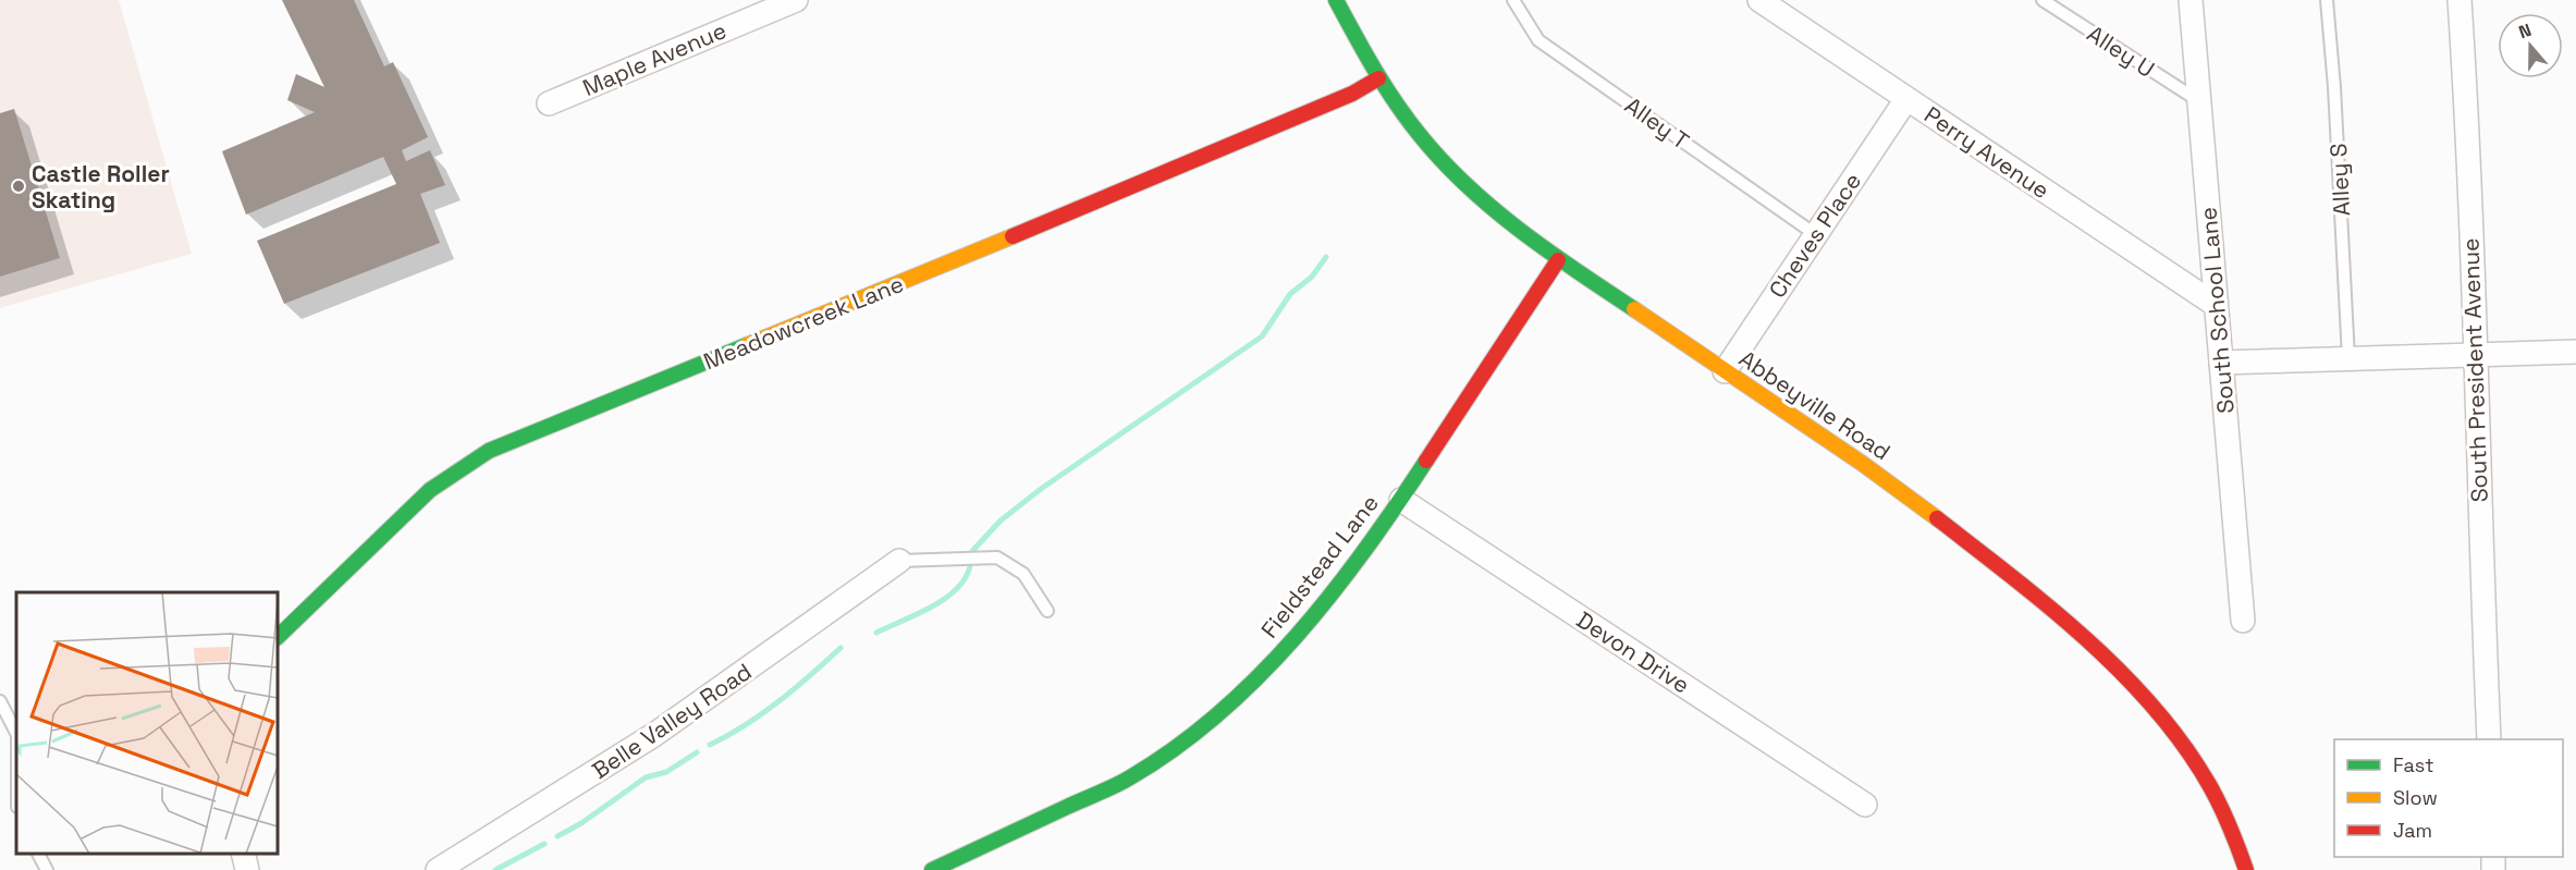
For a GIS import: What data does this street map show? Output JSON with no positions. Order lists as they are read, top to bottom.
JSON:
{
  "streets": {
    "street": [
      "Maple Avenue",
      "Perry Avenue",
      "Cheves Place",
      "South School Lane",
      "Meadowcreek Lane",
      "South President Avenue",
      "Abbeyville Road",
      "Fieldstead Lane",
      "Devon Drive",
      "Belle Valley Road"
    ],
    "lane": ["Alley U", "Alley T", "Alley S"]
  },
  "crossings": [
    ["Alley U", "South School Lane"],
    ["Alley T", "Cheves Place"],
    ["Perry Avenue", "Cheves Place"],
    ["Perry Avenue", "South School Lane"],
    ["Cheves Place", "Abbeyville Road"],
    ["Meadowcreek Lane", "Abbeyville Road"],
    ["Abbeyville Road", "Fieldstead Lane"],
    ["Fieldstead Lane", "Devon Drive"]
  ],
  "places": ["Castle Roller Skating"],
  "legend": ["Fast", "Slow", "Jam"],
  "north": "top"
}
